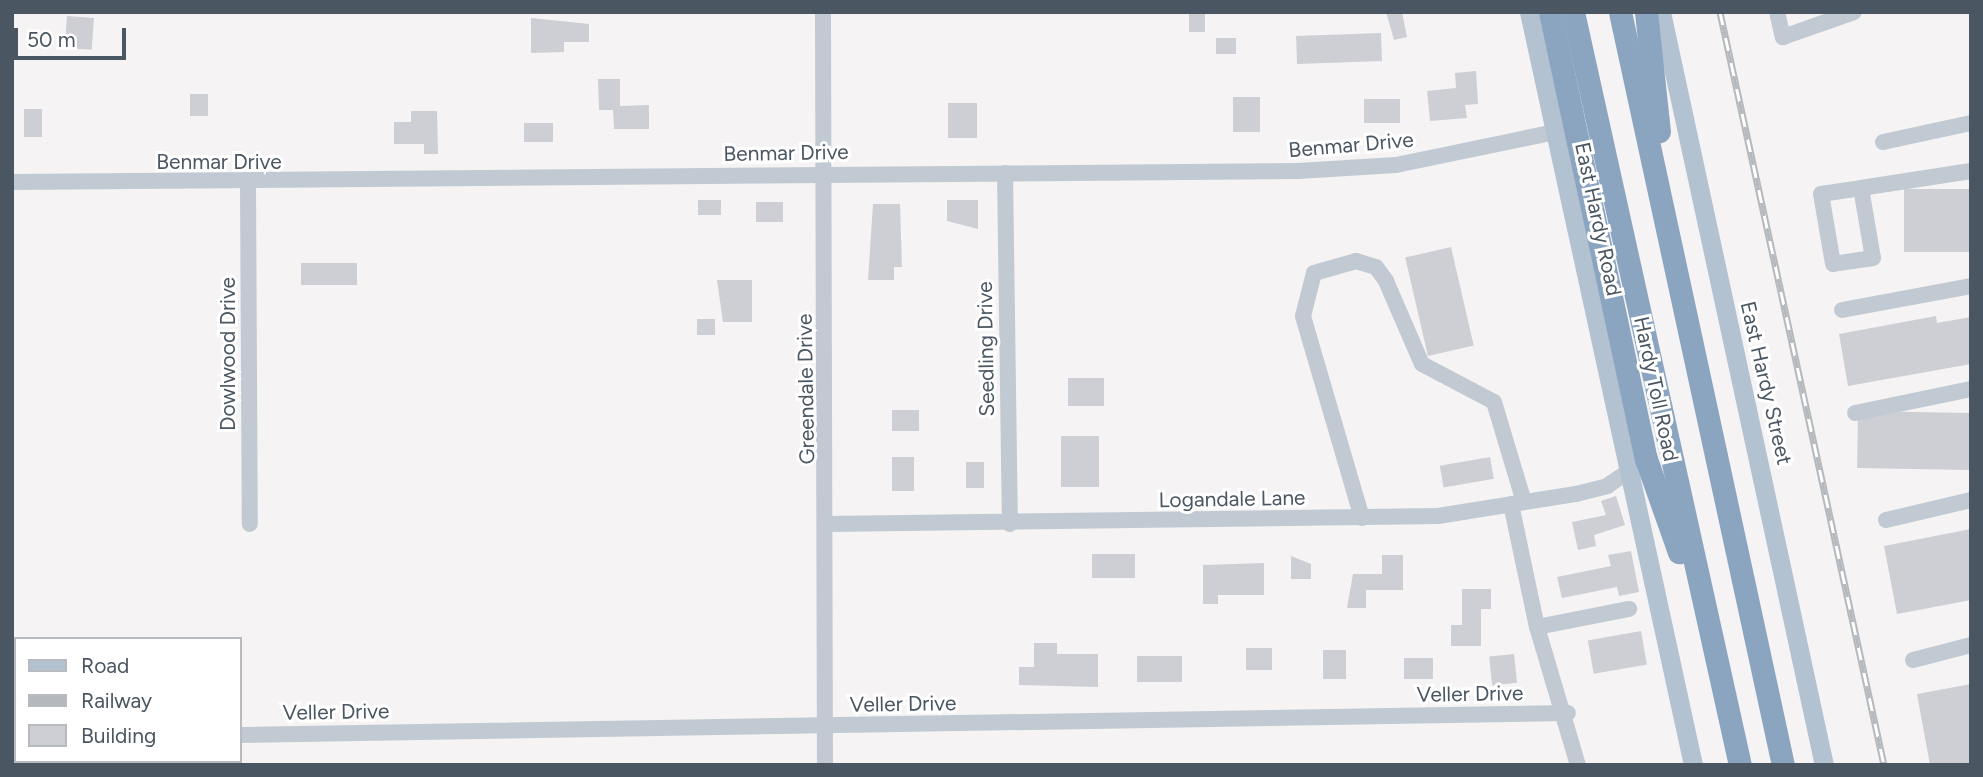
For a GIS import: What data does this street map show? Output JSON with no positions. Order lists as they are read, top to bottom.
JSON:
{
  "streets": {
    "highway": ["Hardy Toll Road"],
    "main road": ["East Hardy Road", "East Hardy Street"],
    "street": [
      "Benmar Drive",
      "Seedling Drive",
      "Dowlwood Drive",
      "Greendale Drive",
      "Logandale Lane",
      "Veller Drive"
    ]
  },
  "crossings": [
    ["Benmar Drive", "East Hardy Road"],
    ["Benmar Drive", "Seedling Drive"],
    ["Benmar Drive", "Dowlwood Drive"],
    ["Benmar Drive", "Greendale Drive"],
    ["East Hardy Road", "Logandale Lane"],
    ["Seedling Drive", "Logandale Lane"],
    ["Greendale Drive", "Logandale Lane"],
    ["Greendale Drive", "Veller Drive"]
  ],
  "legend": ["Road", "Railway", "Building"],
  "scale_bar": "50 m"
}
